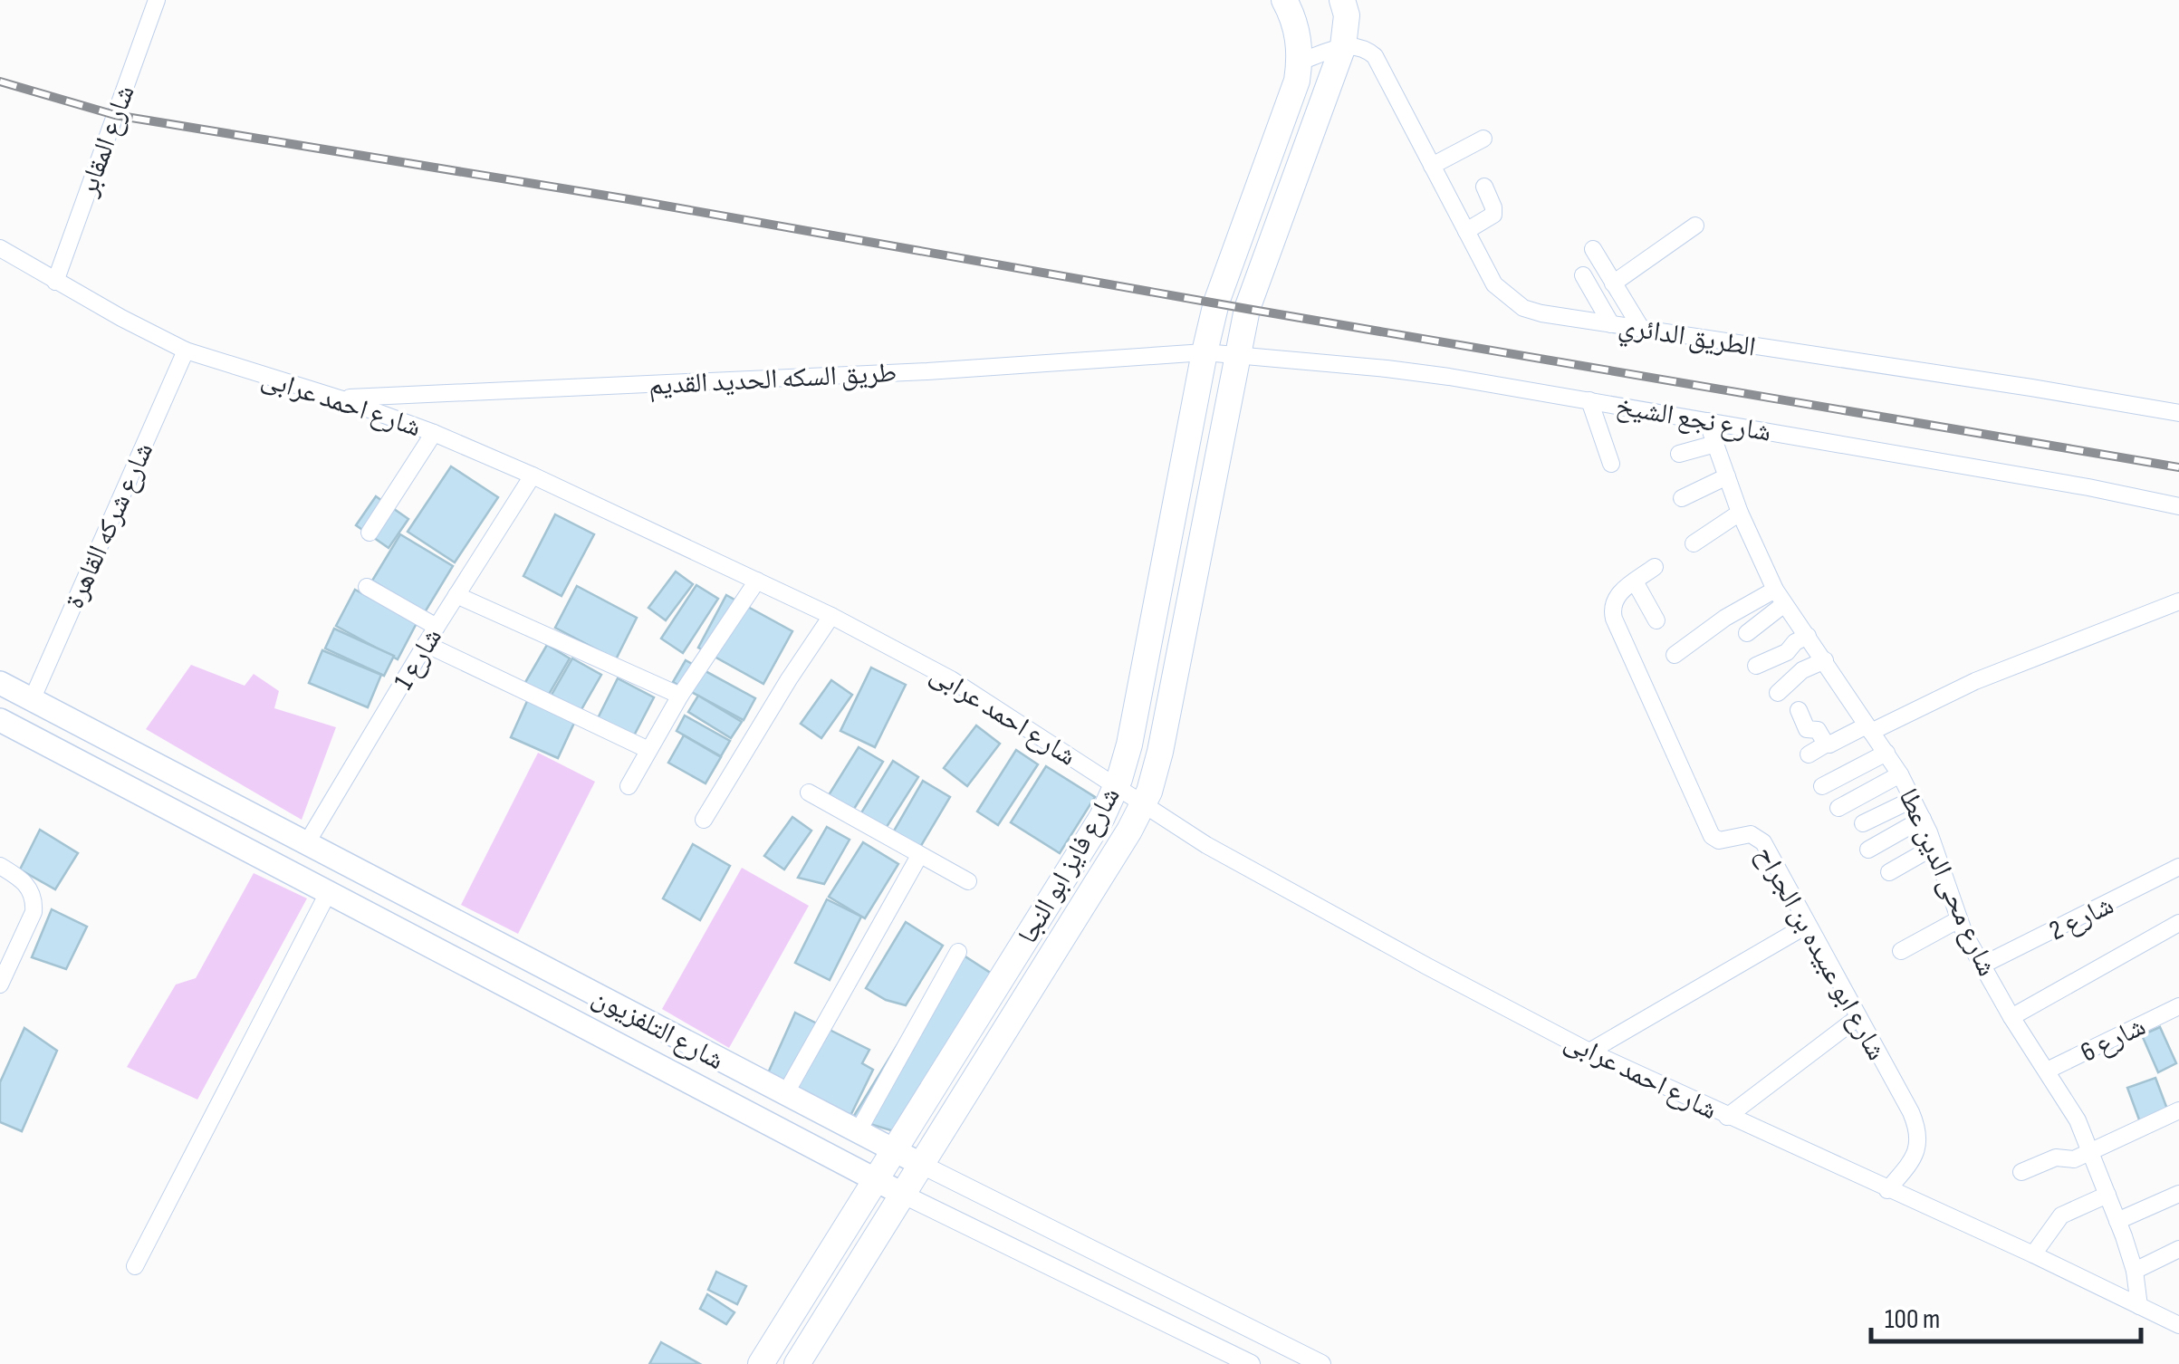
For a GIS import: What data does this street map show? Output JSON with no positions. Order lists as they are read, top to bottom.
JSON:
{
  "streets": {
    "main road": ["شارع فايز ابو النجا", "شارع التلفزيون"],
    "street": [
      "شارع المقابر",
      "الطريق الدائري",
      "طريق السكه الحديد القديم",
      "شارع احمد عرابى",
      "شارع نجع الشيخ",
      "شارع شركه القاهرة",
      "شارع 1",
      "شارع محى الدين عطا",
      "شارع 2",
      "شارع ابو عبيده بن الجراح",
      "شارع 6"
    ]
  },
  "crossings": [
    ["شارع المقابر", "شارع احمد عرابى"],
    ["الطريق الدائري", "شارع فايز ابو النجا"],
    ["طريق السكه الحديد القديم", "شارع احمد عرابى"],
    ["طريق السكه الحديد القديم", "شارع نجع الشيخ"],
    ["طريق السكه الحديد القديم", "شارع فايز ابو النجا"],
    ["شارع احمد عرابى", "شارع شركه القاهرة"],
    ["شارع احمد عرابى", "شارع 1"],
    ["شارع احمد عرابى", "شارع فايز ابو النجا"],
    ["شارع احمد عرابى", "شارع محى الدين عطا"],
    ["شارع احمد عرابى", "شارع ابو عبيده بن الجراح"],
    ["شارع نجع الشيخ", "شارع فايز ابو النجا"],
    ["شارع نجع الشيخ", "شارع محى الدين عطا"],
    ["شارع شركه القاهرة", "شارع التلفزيون"],
    ["شارع 1", "شارع التلفزيون"],
    ["شارع فايز ابو النجا", "شارع التلفزيون"],
    ["شارع محى الدين عطا", "شارع 2"],
    ["شارع محى الدين عطا", "شارع 6"]
  ],
  "scale_bar": "100 m"
}
